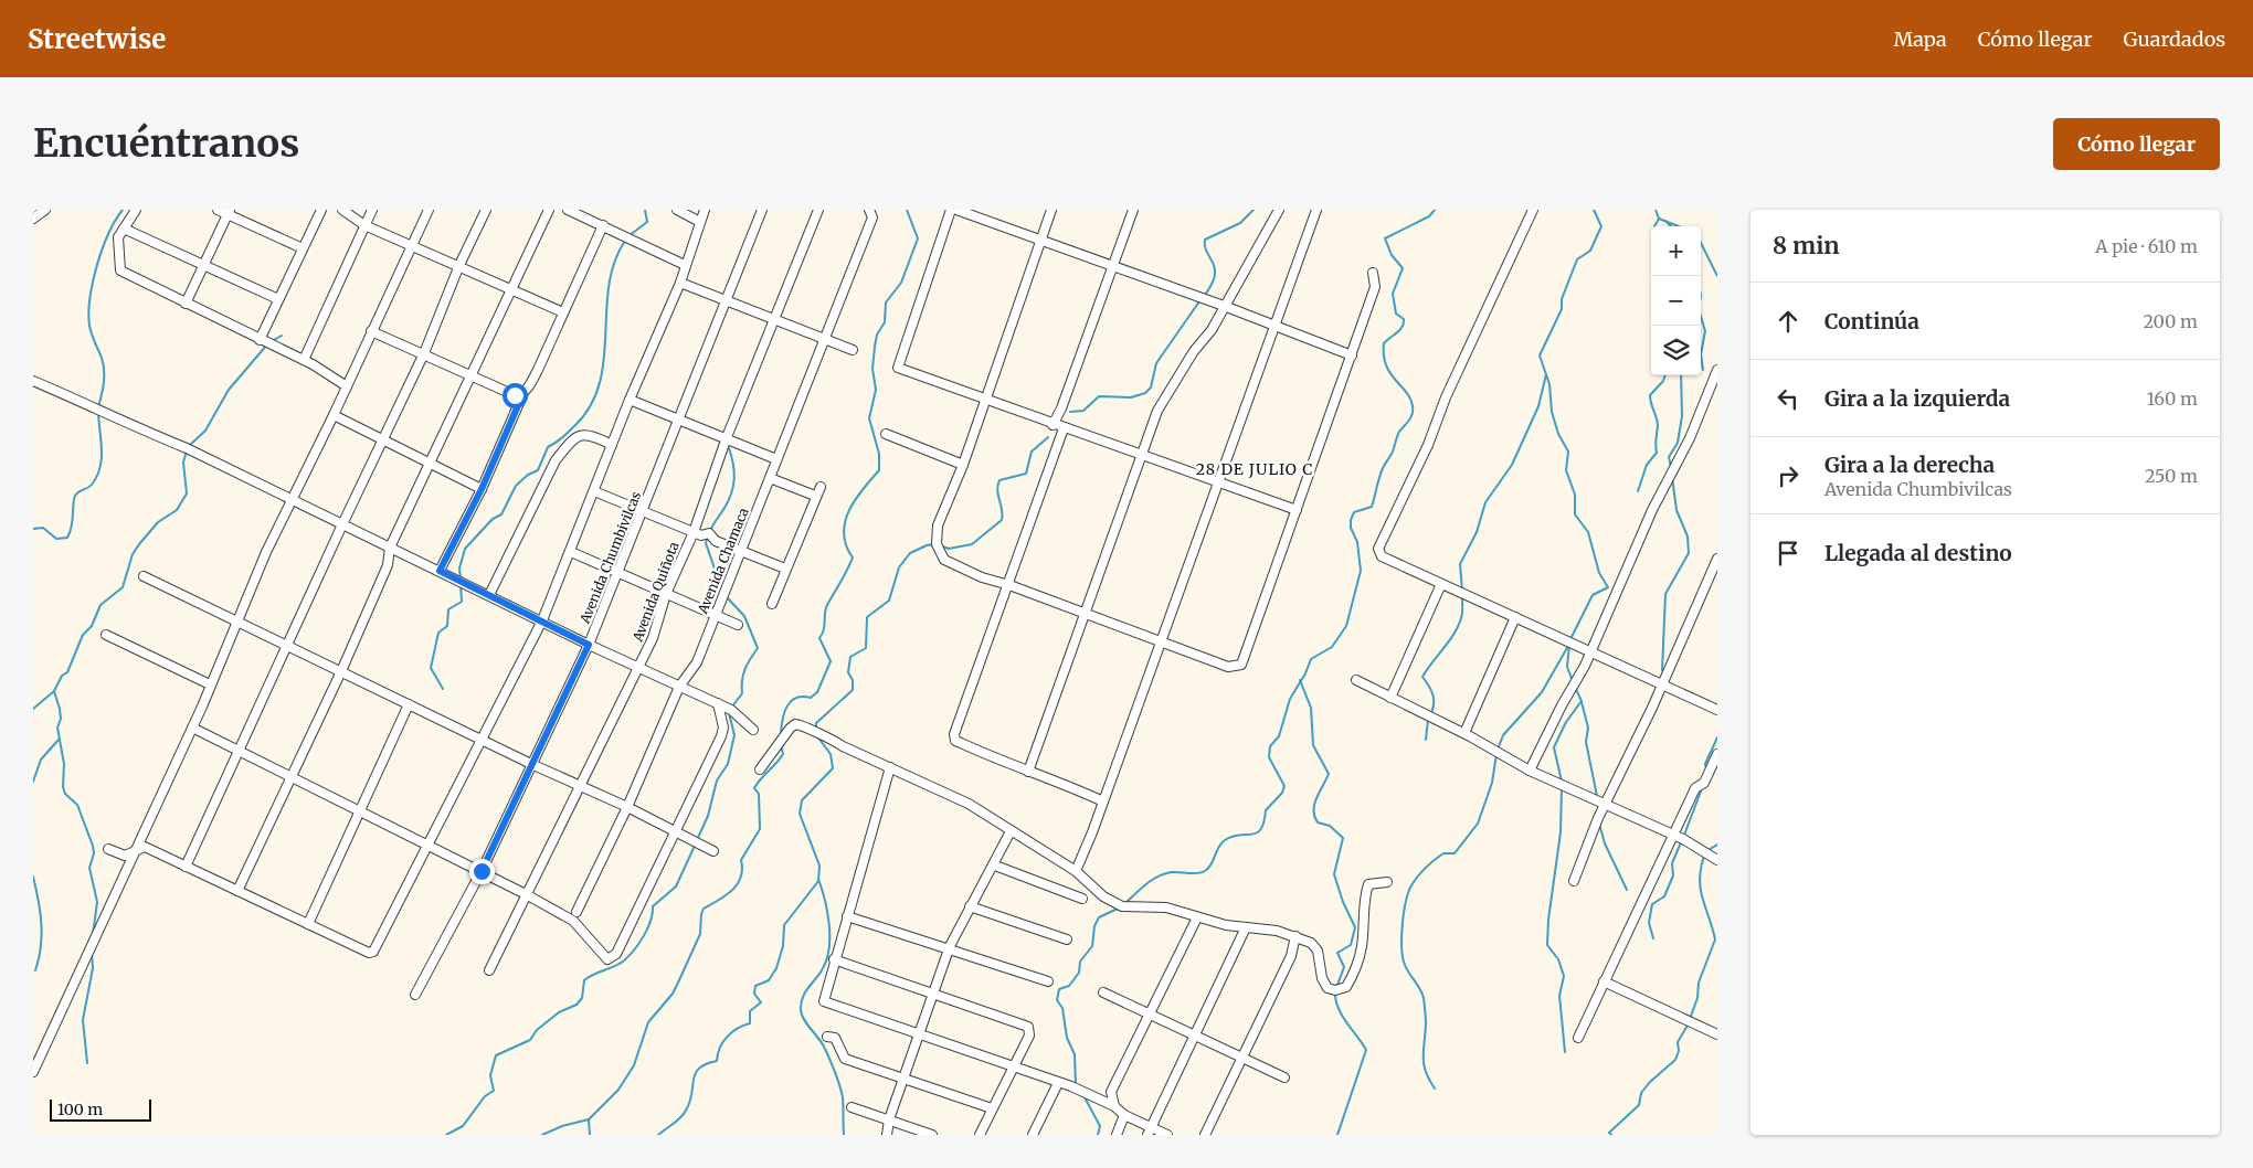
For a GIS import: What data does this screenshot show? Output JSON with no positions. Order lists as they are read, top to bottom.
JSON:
{
  "streets": {
    "street": ["Avenida Chumbivilcas", "Avenida Chamaca", "Avenida Quiñota"]
  },
  "districts": ["28 DE JULIO C"],
  "scale_bar": "100 m",
  "page": {
    "header": "Streetwise",
    "nav": ["Mapa", "Cómo llegar", "Guardados"],
    "buttons": "Cómo llegar",
    "title": "Encuéntranos",
    "heading": ["8 min", "A pie · 610 m"],
    "map_buttons": ["+", "−"],
    "list": [
      ["Continúa", "200 m"],
      ["Gira a la izquierda", "160 m"],
      ["Gira a la derecha", "Avenida Chumbivilcas", "250 m"],
      "Llegada al destino"
    ],
    "scale": "100 m"
  }
}
